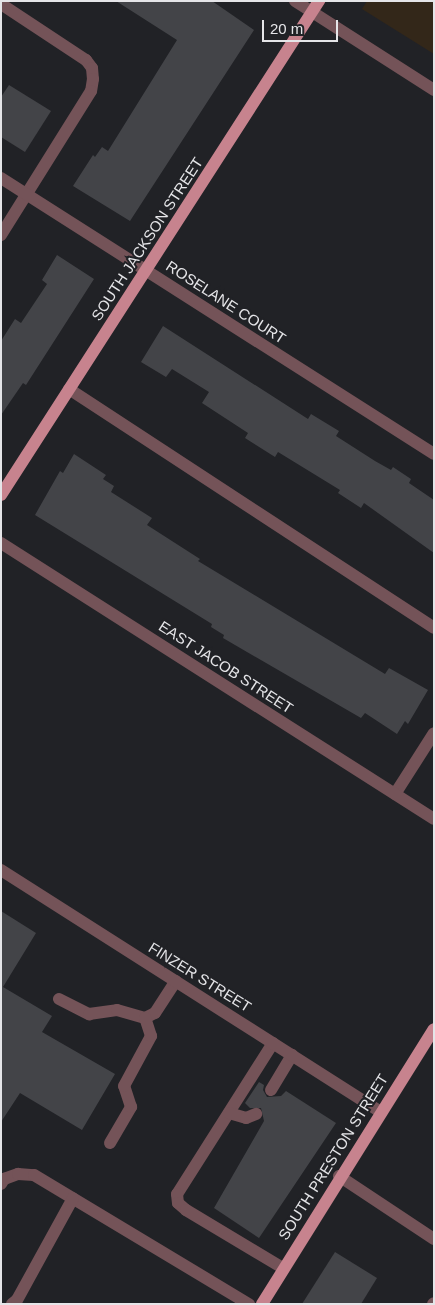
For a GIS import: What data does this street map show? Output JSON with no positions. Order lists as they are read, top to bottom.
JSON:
{
  "streets": {
    "main road": ["SOUTH JACKSON STREET", "SOUTH PRESTON STREET"],
    "street": ["ROSELANE COURT", "EAST JACOB STREET", "FINZER STREET"]
  },
  "crossings": [
    ["SOUTH JACKSON STREET", "ROSELANE COURT"],
    ["FINZER STREET", "SOUTH PRESTON STREET"]
  ],
  "scale_bar": "20 m"
}
